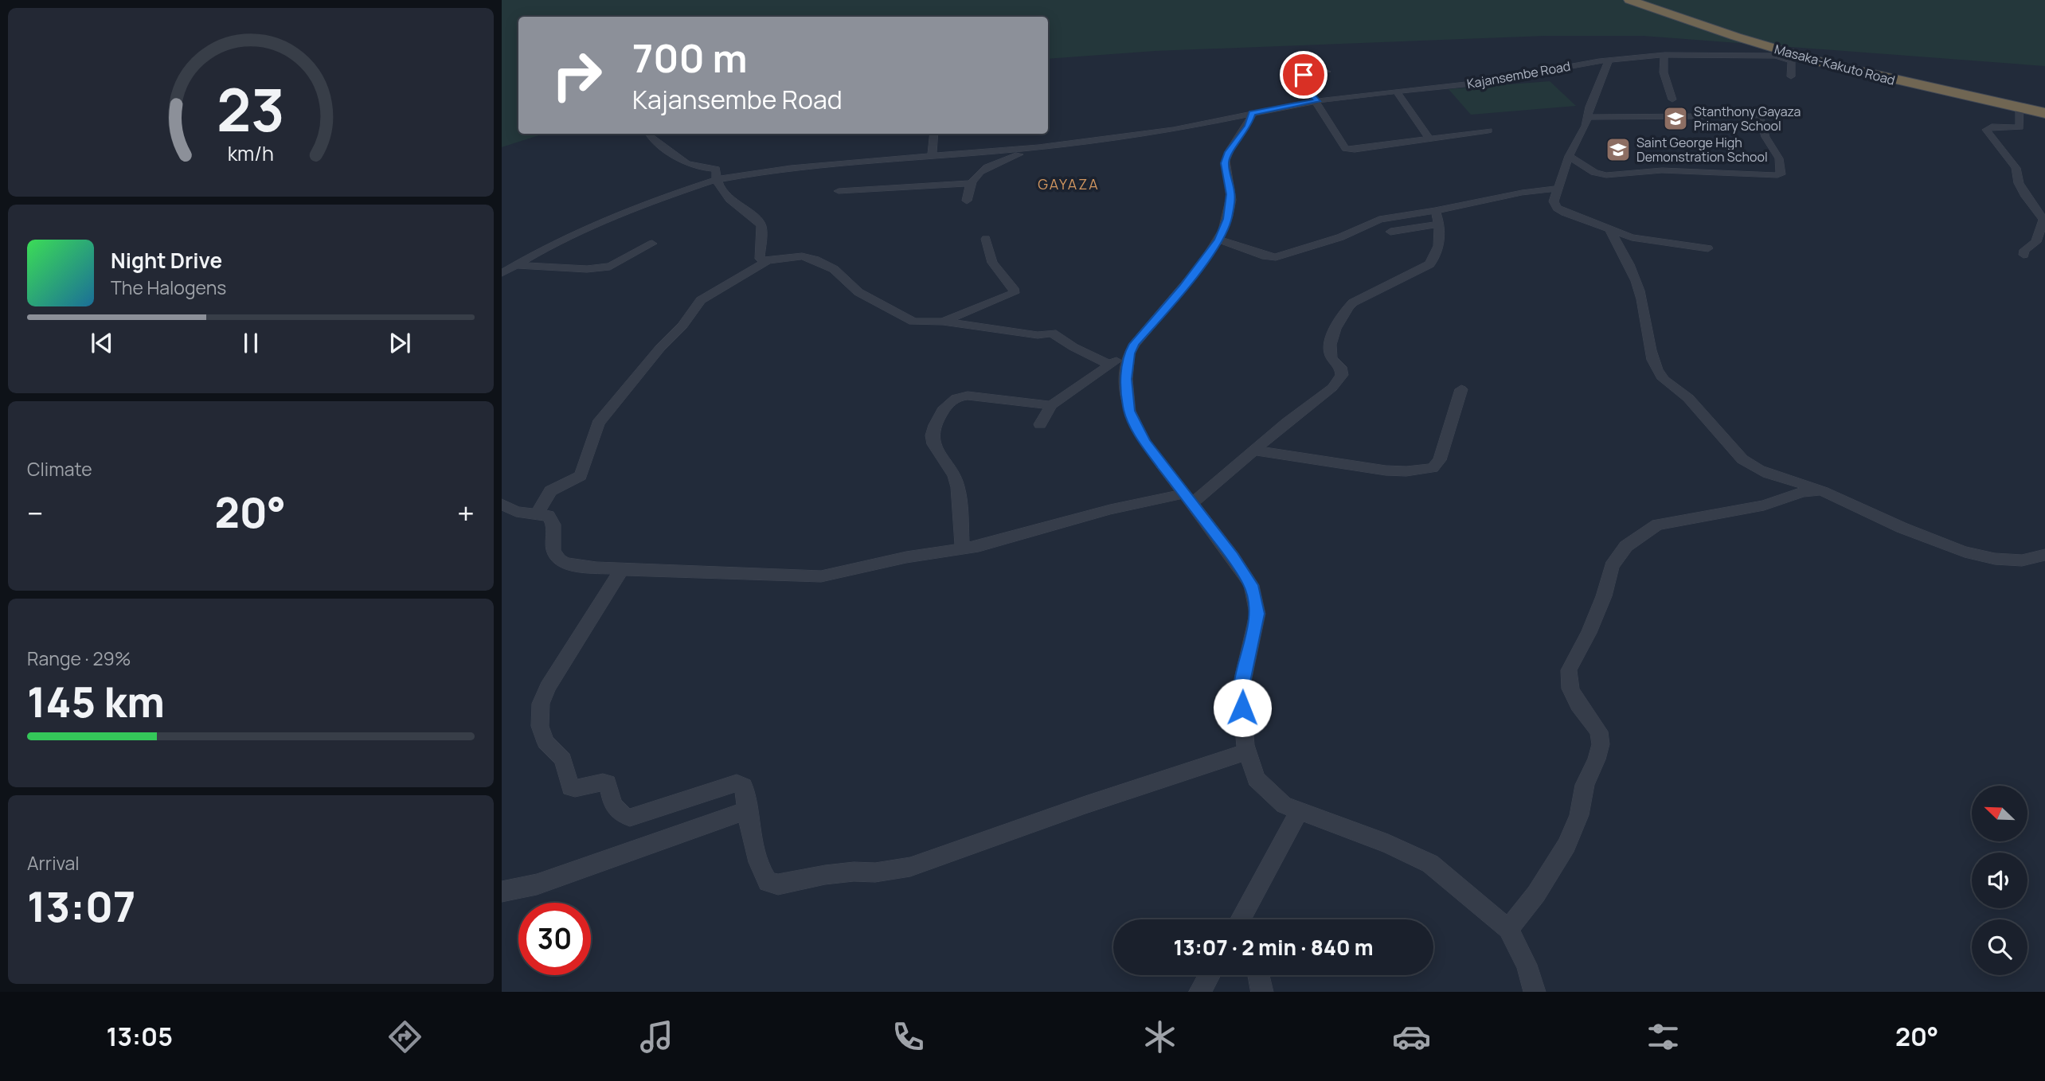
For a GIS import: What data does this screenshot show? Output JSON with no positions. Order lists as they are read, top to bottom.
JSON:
{
  "streets": {
    "highway": ["Masaka-Kakuto Road"],
    "street": ["Kajansembe Road"]
  },
  "crossings": [
    ["Masaka-Kakuto Road", "Kajansembe Road"]
  ],
  "districts": ["GAYAZA"],
  "places": {
    "school or university": ["Stanthony Gayaza Primary School", "Saint George High Demonstration School"]
  },
  "north": "top left",
  "page": {
    "turn": ["700 m", "Kajansembe Road"],
    "song": ["Night Drive", "The Halogens"],
    "tile": [
      "Climate",
      ["Range · 29%", "145 km"],
      ["Arrival", "13:07"]
    ],
    "heat": ["−", "20°", "+"],
    "limit": "30",
    "trip": "13:07 · 2 min · 840 m",
    "tabs": ["13:05", "20°"],
    "gauge": ["23", "km/h"]
  }
}
